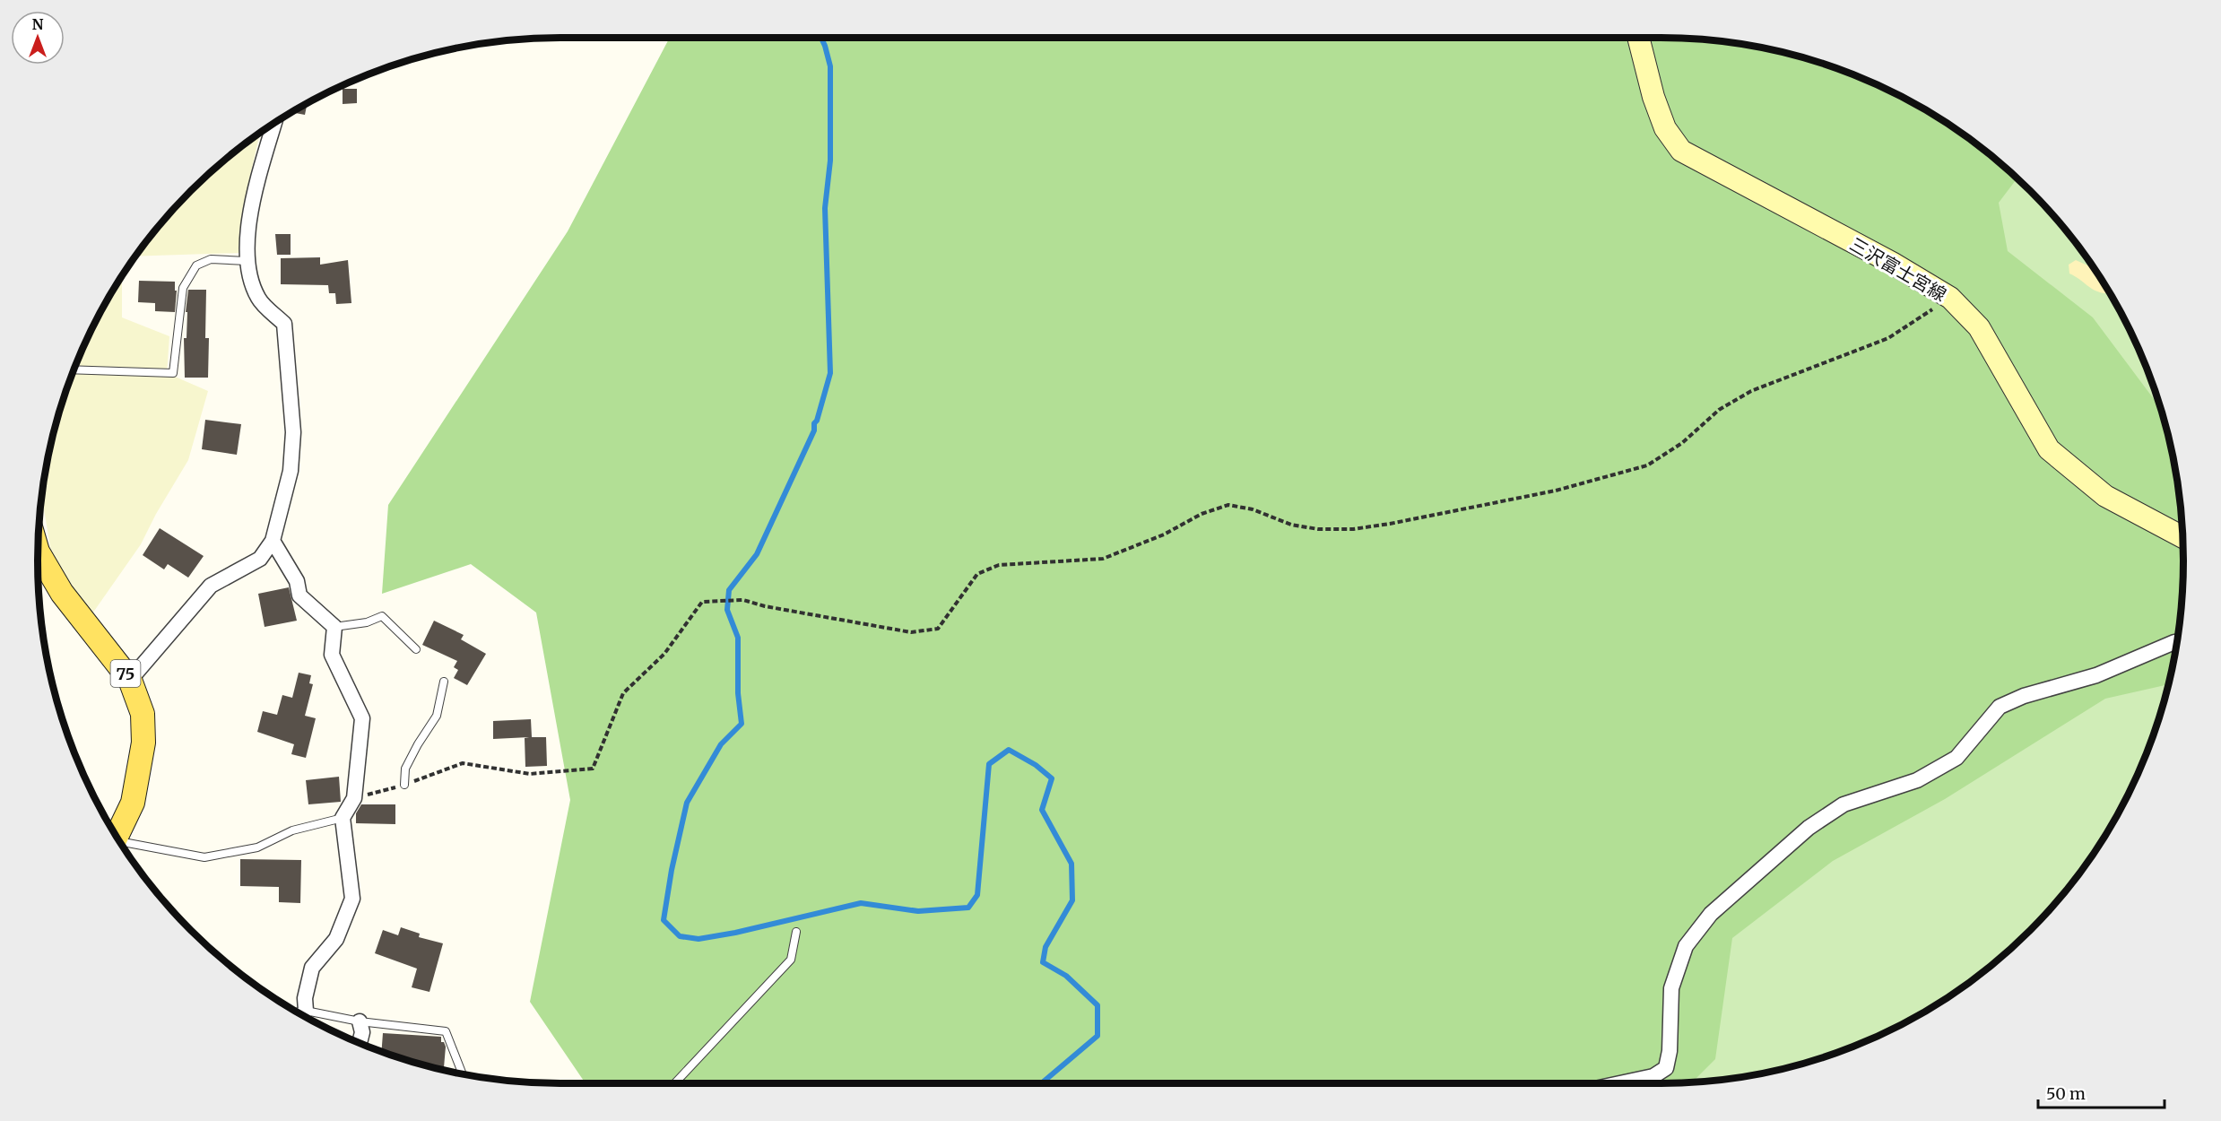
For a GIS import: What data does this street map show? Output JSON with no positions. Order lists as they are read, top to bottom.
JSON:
{
  "streets": {
    "main road": ["三沢富士宮線", "75"]
  },
  "scale_bar": "50 m",
  "north": "top"
}
